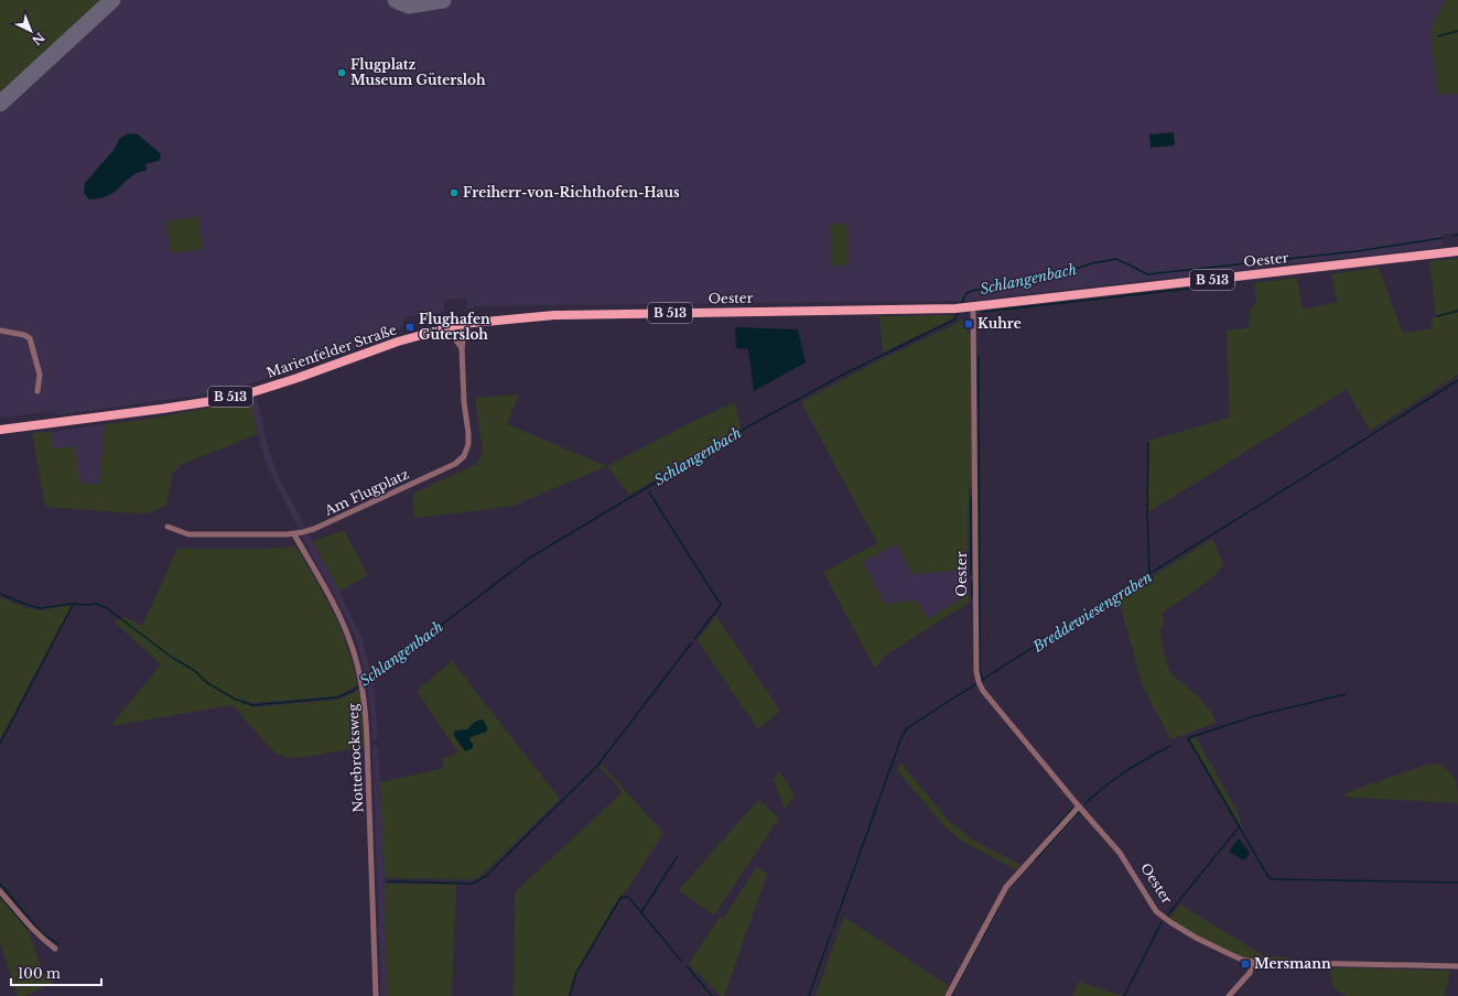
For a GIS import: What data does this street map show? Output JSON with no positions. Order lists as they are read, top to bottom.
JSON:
{
  "streets": {
    "main road": ["Oester", "B 513", "Marienfelder Straße"],
    "street": ["Am Flugplatz", "Nottebrocksweg"]
  },
  "crossings": [
    ["Oester", "Marienfelder Straße"],
    ["Oester", "Am Flugplatz"],
    ["Marienfelder Straße", "Am Flugplatz"],
    ["Am Flugplatz", "Nottebrocksweg"]
  ],
  "water": ["Schlangenbach", "Breddewiesengraben"],
  "places": {
    "other": ["Flugplatz Museum Gütersloh", "Freiherr-von-Richthofen-Haus"],
    "transit": ["Kuhre", "Flughafen Gütersloh", "Mersmann"]
  },
  "scale_bar": "100 m",
  "north": "bottom right"
}
